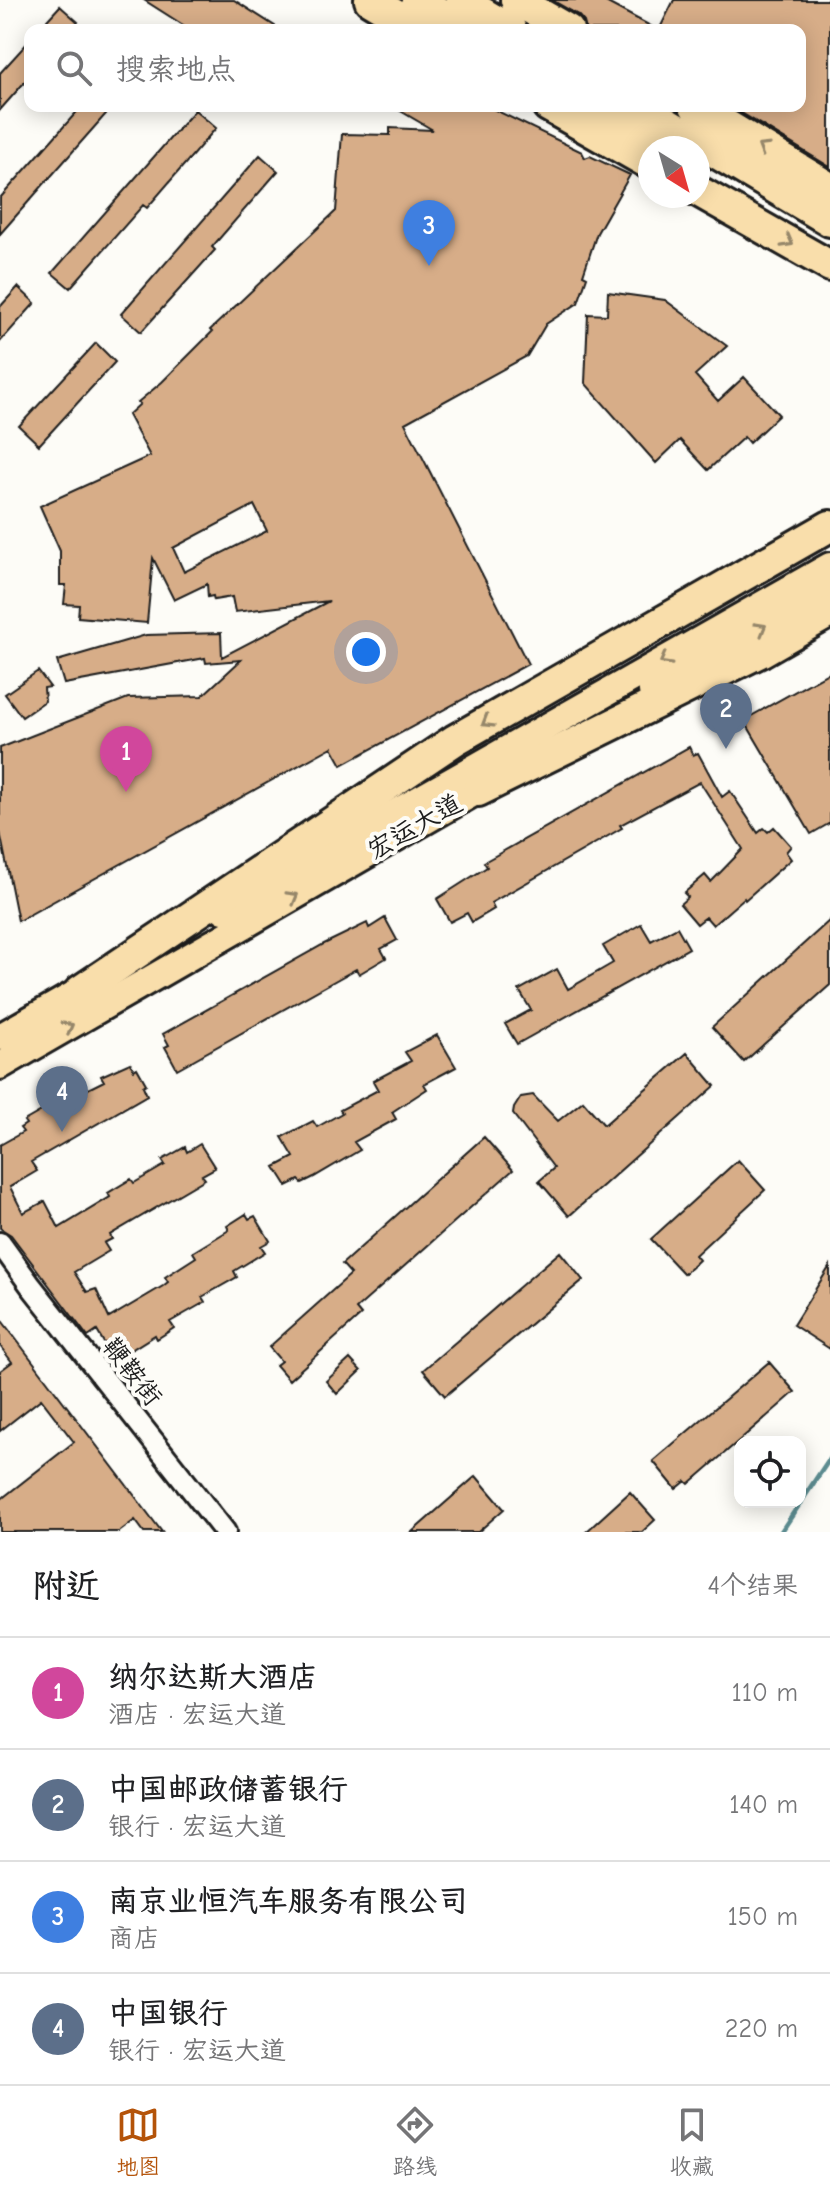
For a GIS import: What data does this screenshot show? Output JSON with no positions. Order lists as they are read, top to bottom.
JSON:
{
  "streets": {
    "main road": ["宏运大道"],
    "street": ["鞭鞍街"]
  },
  "north": "bottom right",
  "page": {
    "search": "搜索地点",
    "pins": [
      "3",
      "2",
      "1",
      "4"
    ],
    "heading": ["附近", "4个结果"],
    "list": [
      {
        "mark": "1",
        "name": "纳尔达斯大酒店",
        "note": "酒店 · 宏运大道",
        "value": "110 m"
      },
      {
        "mark": "2",
        "name": "中国邮政储蓄银行",
        "note": "银行 · 宏运大道",
        "value": "140 m"
      },
      {
        "mark": "3",
        "name": "南京业恒汽车服务有限公司",
        "note": "商店",
        "value": "150 m"
      },
      {
        "mark": "4",
        "name": "中国银行",
        "note": "银行 · 宏运大道",
        "value": "220 m"
      }
    ],
    "nav": ["地图", "路线", "收藏"]
  }
}
